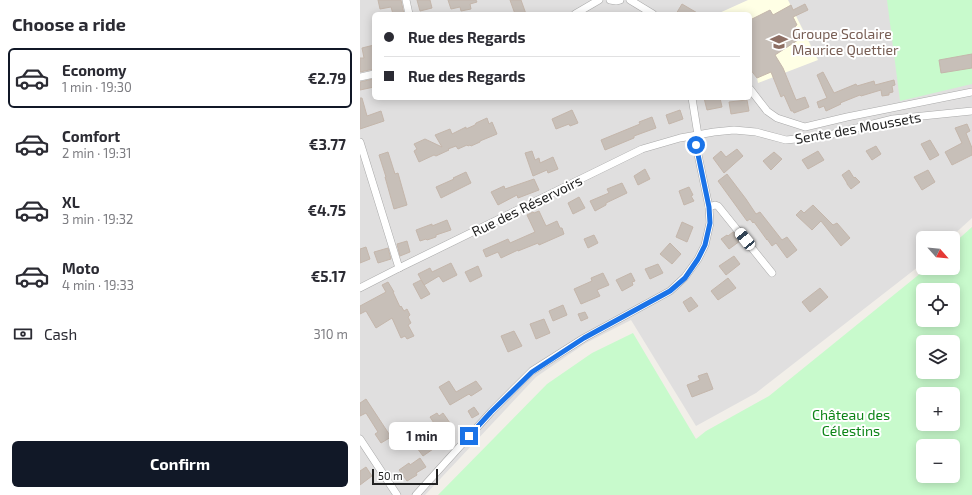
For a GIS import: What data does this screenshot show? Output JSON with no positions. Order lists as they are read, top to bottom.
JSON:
{
  "streets": {
    "street": ["Sente des Moussets", "Rue des Réservoirs"]
  },
  "crossings": [
    ["Sente des Moussets", "Rue des Réservoirs"]
  ],
  "parks": ["Château des Célestins"],
  "places": {
    "school or university": ["Groupe Scolaire Maurice Quettier"]
  },
  "scale_bar": "50 m",
  "north": "bottom right",
  "page": {
    "heading": "Choose a ride",
    "banner": ["Rue des Regards", "Rue des Regards"],
    "list": [
      {
        "name": "Economy",
        "note": "1 min · 19:30",
        "value": "€2.79"
      },
      {
        "name": "Comfort",
        "note": "2 min · 19:31",
        "value": "€3.77"
      },
      {
        "name": "XL",
        "note": "3 min · 19:32",
        "value": "€4.75"
      },
      {
        "name": "Moto",
        "note": "4 min · 19:33",
        "value": "€5.17"
      }
    ],
    "map_buttons": ["+", "−"],
    "pay": ["Cash", "310 m"],
    "bubble": "1 min",
    "buttons": "Confirm",
    "scale": "50 m"
  }
}
